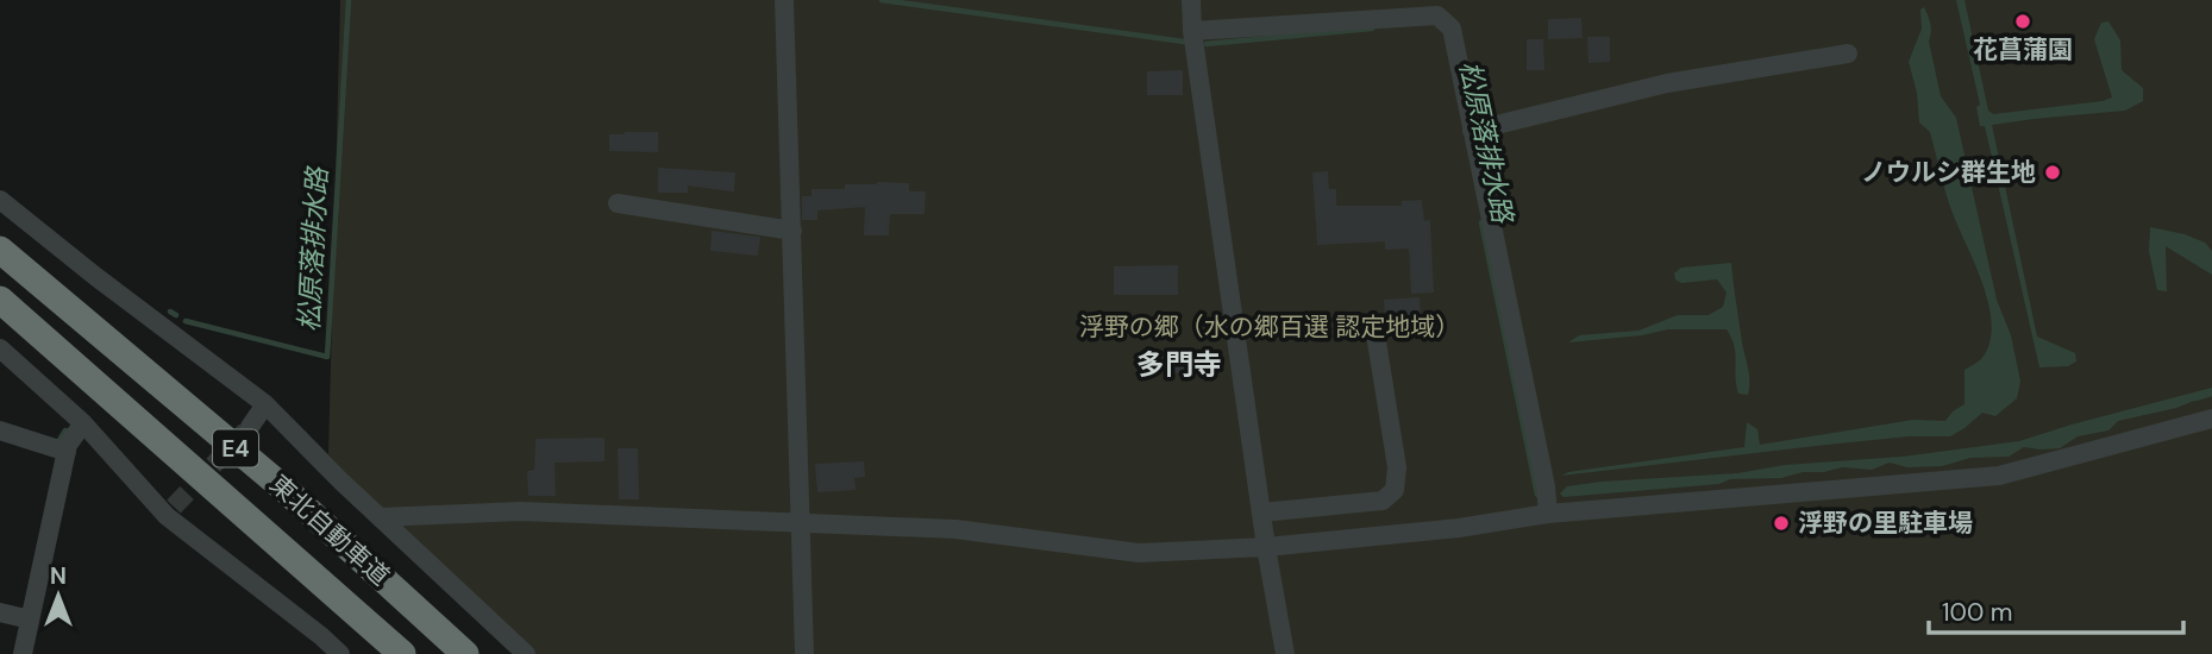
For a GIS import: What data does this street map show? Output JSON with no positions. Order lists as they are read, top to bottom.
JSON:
{
  "streets": {
    "highway": ["E4", "東北自動車道"]
  },
  "districts": ["多門寺"],
  "water": ["松原落排水路"],
  "parks": ["浮野の郷（水の郷百選 認定地域）"],
  "places": ["花菖蒲園", "ノウルシ群生地", "浮野の里駐車場"],
  "scale_bar": "100 m",
  "north": "top"
}
